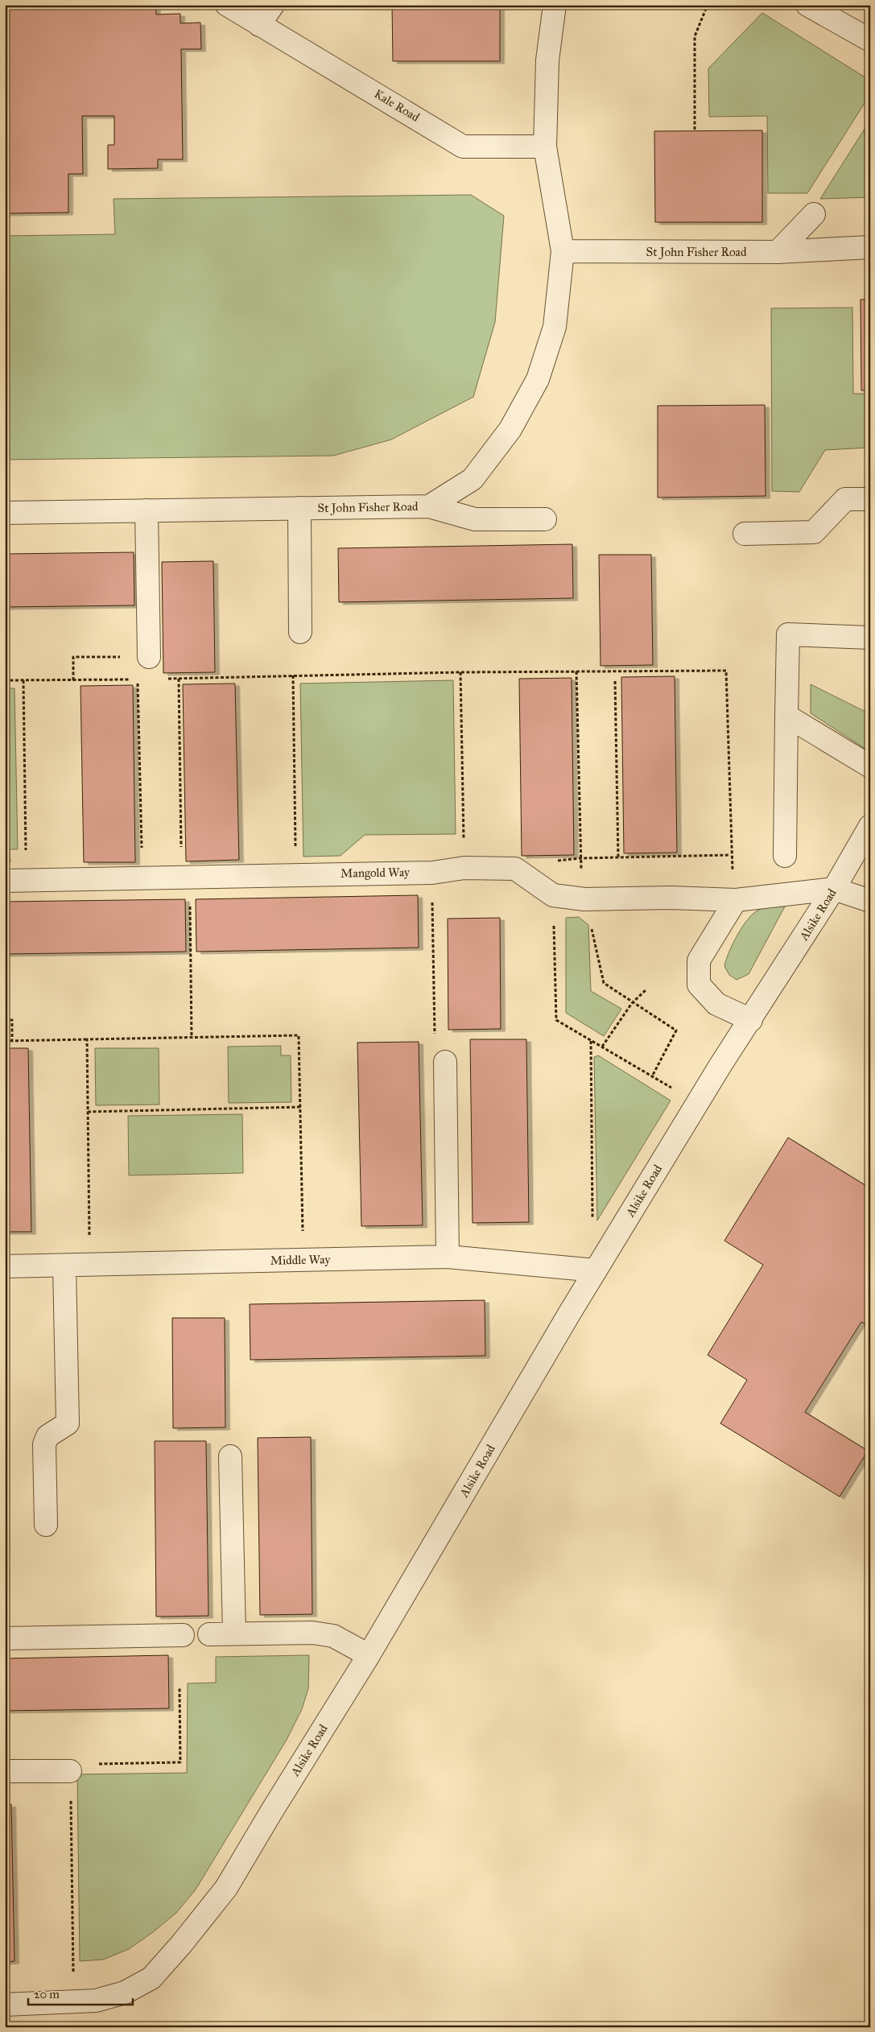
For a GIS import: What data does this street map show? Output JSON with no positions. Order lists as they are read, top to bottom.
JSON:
{
  "streets": {
    "street": [
      "Kale Road",
      "St John Fisher Road",
      "Mangold Way",
      "Alsike Road",
      "Middle Way"
    ]
  },
  "crossings": [
    ["Kale Road", "St John Fisher Road"],
    ["Mangold Way", "Alsike Road"],
    ["Alsike Road", "Middle Way"]
  ],
  "scale_bar": "20 m"
}
